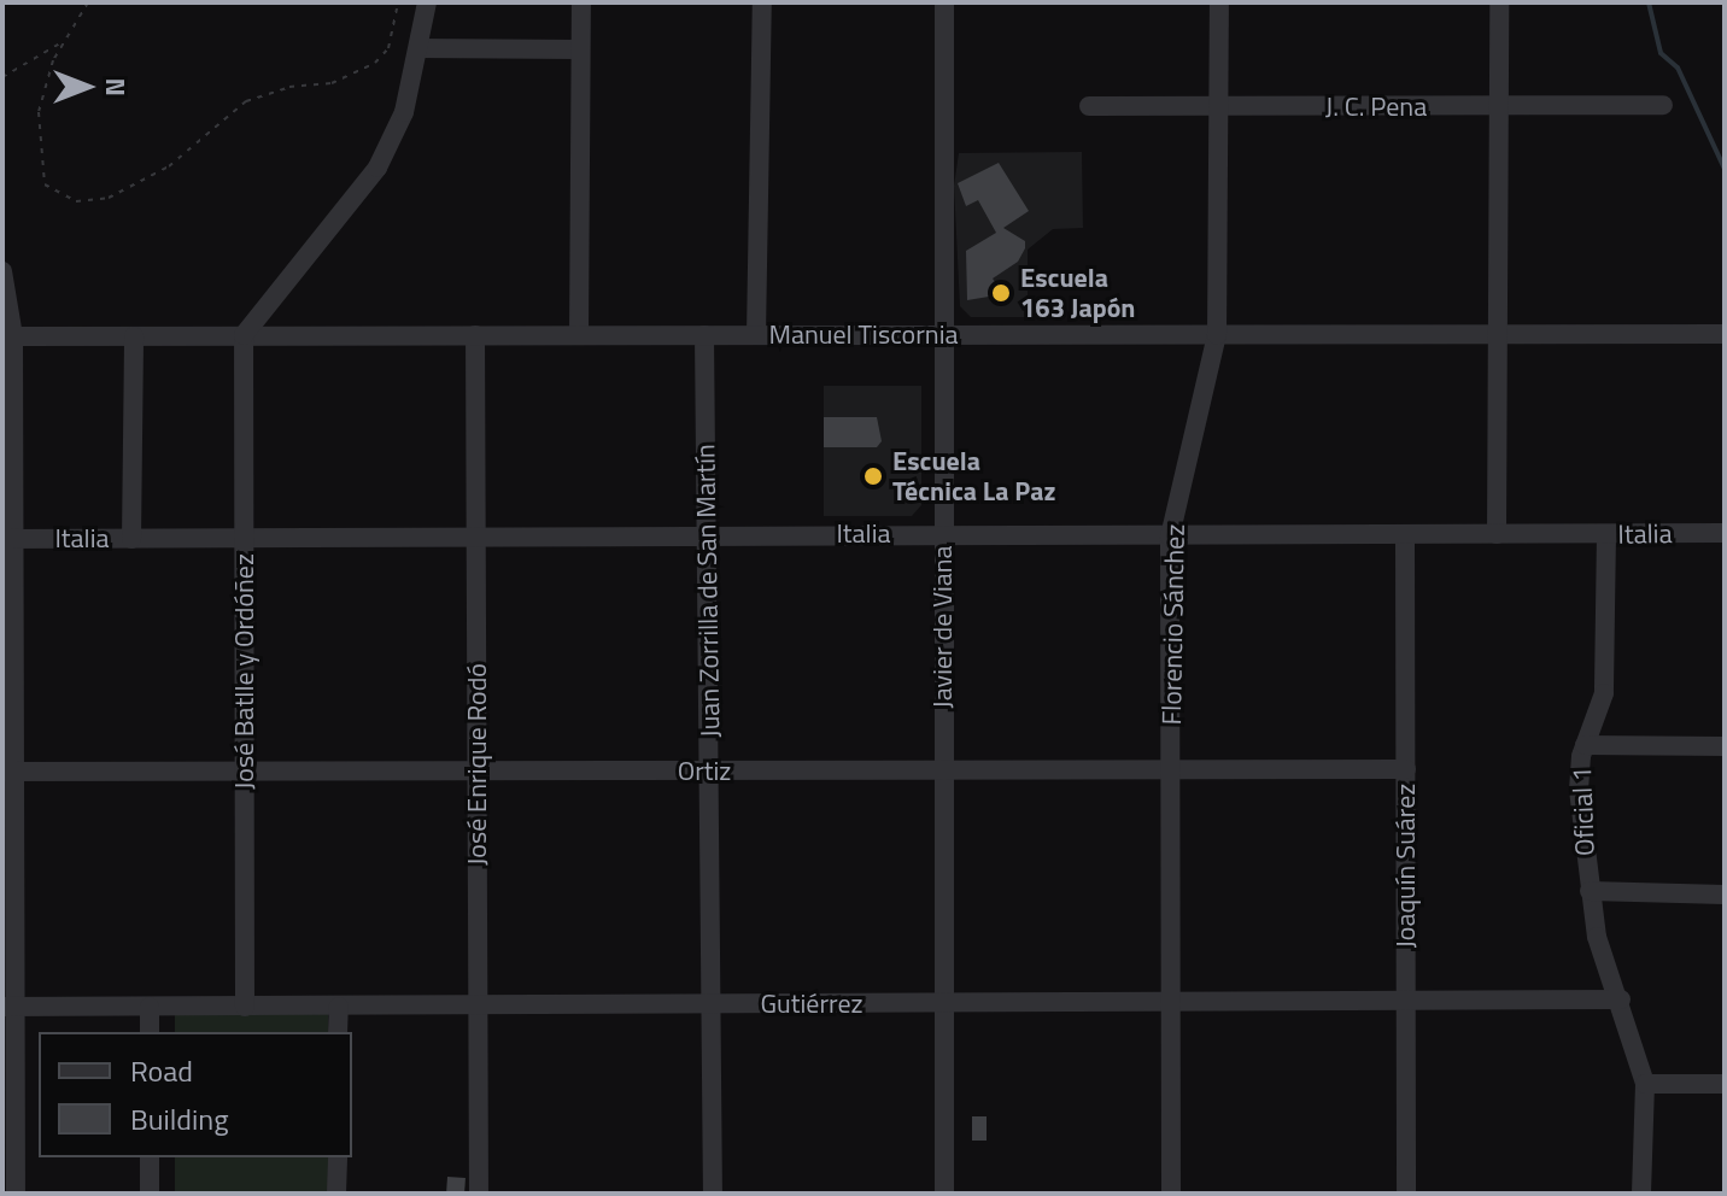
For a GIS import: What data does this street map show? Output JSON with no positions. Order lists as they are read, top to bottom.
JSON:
{
  "streets": {
    "street": [
      "J. C. Pena",
      "Manuel Tiscornia",
      "Italia",
      "Juan Zorrilla de San Martín",
      "Florencio Sánchez",
      "Javier de Viana",
      "José Batlle y Ordóñez",
      "José Enrique Rodó",
      "Ortiz",
      "Oficial 1",
      "Joaquín Suárez",
      "Gutiérrez"
    ]
  },
  "crossings": [
    ["J. C. Pena", "Florencio Sánchez"],
    ["Manuel Tiscornia", "Juan Zorrilla de San Martín"],
    ["Manuel Tiscornia", "Florencio Sánchez"],
    ["Manuel Tiscornia", "Javier de Viana"],
    ["Manuel Tiscornia", "José Batlle y Ordóñez"],
    ["Manuel Tiscornia", "José Enrique Rodó"],
    ["Italia", "Juan Zorrilla de San Martín"],
    ["Italia", "Florencio Sánchez"],
    ["Italia", "Javier de Viana"],
    ["Italia", "José Batlle y Ordóñez"],
    ["Italia", "José Enrique Rodó"],
    ["Italia", "Oficial 1"],
    ["Italia", "Joaquín Suárez"],
    ["Juan Zorrilla de San Martín", "Ortiz"],
    ["Juan Zorrilla de San Martín", "Gutiérrez"],
    ["Florencio Sánchez", "Ortiz"],
    ["Florencio Sánchez", "Gutiérrez"],
    ["Javier de Viana", "Ortiz"],
    ["Javier de Viana", "Gutiérrez"],
    ["José Batlle y Ordóñez", "Ortiz"],
    ["José Batlle y Ordóñez", "Gutiérrez"],
    ["José Enrique Rodó", "Ortiz"],
    ["José Enrique Rodó", "Gutiérrez"],
    ["Ortiz", "Joaquín Suárez"],
    ["Oficial 1", "Gutiérrez"],
    ["Joaquín Suárez", "Gutiérrez"]
  ],
  "places": ["Escuela 163 Japón", "Escuela Técnica La Paz"],
  "legend": ["Road", "Building"],
  "north": "right"
}
